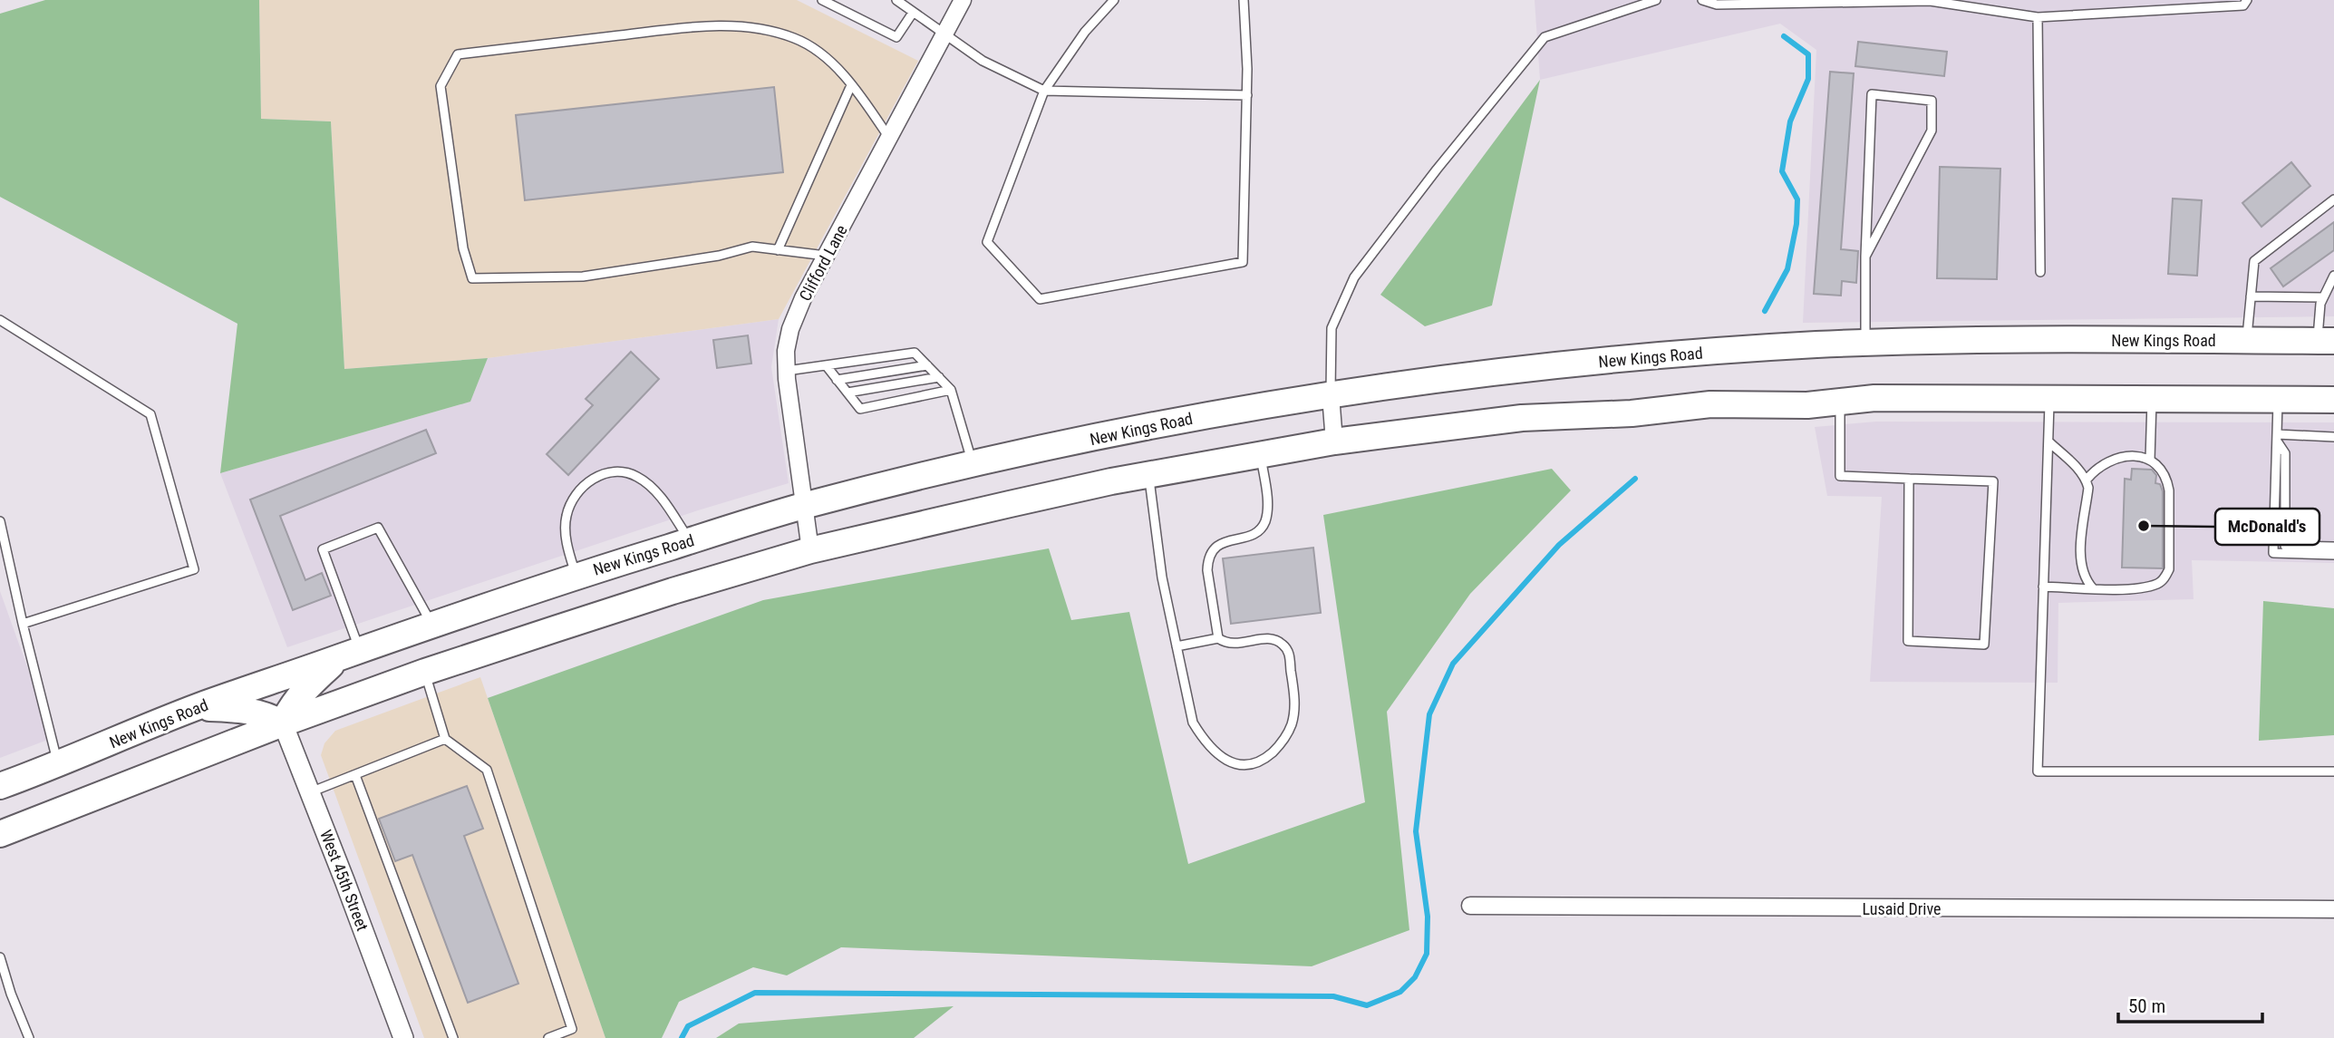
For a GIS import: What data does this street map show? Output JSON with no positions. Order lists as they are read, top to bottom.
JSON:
{
  "streets": {
    "highway": ["New Kings Road"],
    "street": ["Clifford Lane", "West 45th Street", "Lusaid Drive"]
  },
  "crossings": [
    ["Clifford Lane", "New Kings Road"]
  ],
  "places": ["McDonald's"],
  "scale_bar": "50 m"
}
